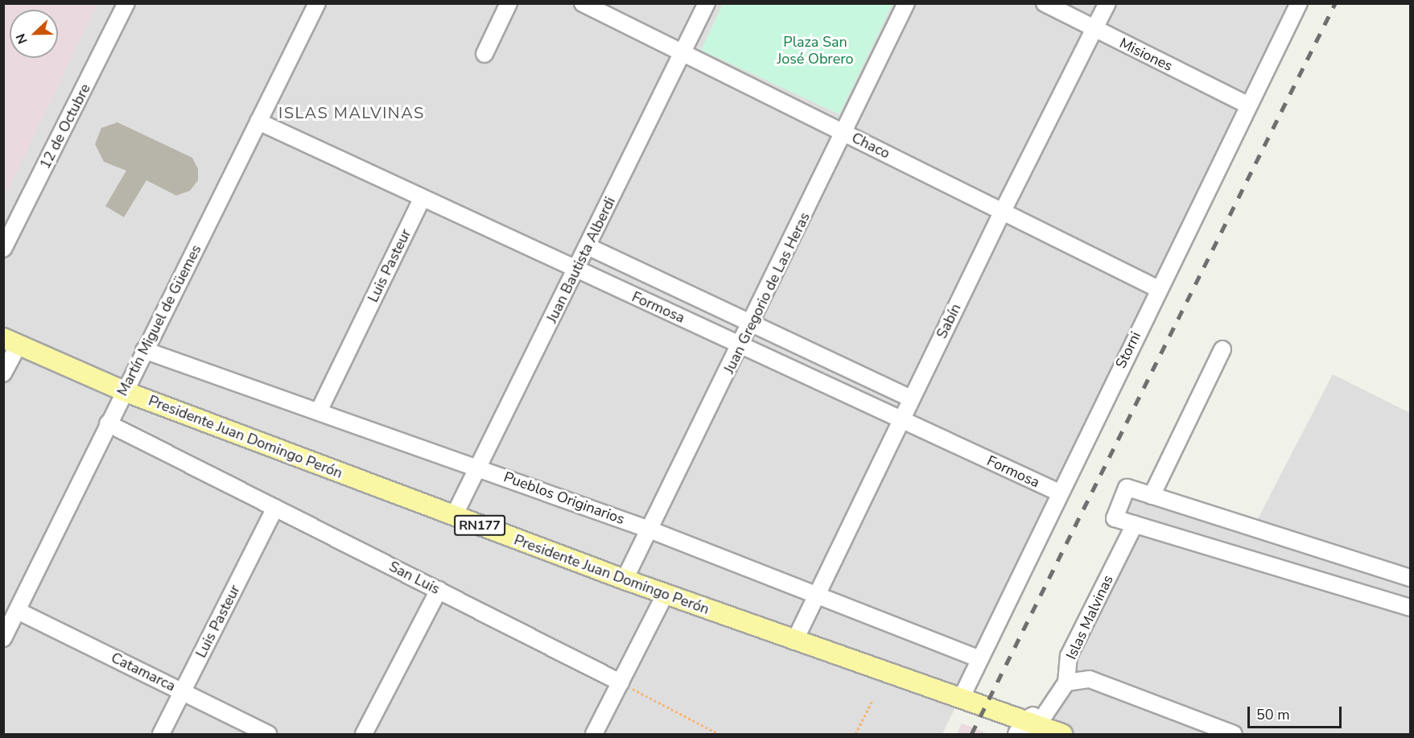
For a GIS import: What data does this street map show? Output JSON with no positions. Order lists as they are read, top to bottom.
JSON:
{
  "streets": {
    "main road": ["Presidente Juan Domingo Perón", "RN177"],
    "street": [
      "Misiones",
      "12 de Octubre",
      "Chaco",
      "Juan Bautista Alberdi",
      "Luis Pasteur",
      "Juan Gregorio de Las Heras",
      "Formosa",
      "Martín Miguel de Güemes",
      "Sabín",
      "Storni",
      "Pueblos Originarios",
      "San Luis",
      "Islas Malvinas",
      "Catamarca"
    ]
  },
  "crossings": [
    ["Misiones", "Sabín"],
    ["Misiones", "Storni"],
    ["Chaco", "Juan Bautista Alberdi"],
    ["Chaco", "Juan Gregorio de Las Heras"],
    ["Chaco", "Sabín"],
    ["Chaco", "Storni"],
    ["Juan Bautista Alberdi", "Formosa"],
    ["Juan Bautista Alberdi", "Presidente Juan Domingo Perón"],
    ["Juan Bautista Alberdi", "Pueblos Originarios"],
    ["Luis Pasteur", "Formosa"],
    ["Luis Pasteur", "Pueblos Originarios"],
    ["Luis Pasteur", "San Luis"],
    ["Luis Pasteur", "Catamarca"],
    ["Juan Gregorio de Las Heras", "Formosa"],
    ["Juan Gregorio de Las Heras", "Presidente Juan Domingo Perón"],
    ["Juan Gregorio de Las Heras", "Pueblos Originarios"],
    ["Formosa", "Martín Miguel de Güemes"],
    ["Formosa", "Sabín"],
    ["Formosa", "Storni"],
    ["Martín Miguel de Güemes", "Presidente Juan Domingo Perón"],
    ["Martín Miguel de Güemes", "Pueblos Originarios"],
    ["Martín Miguel de Güemes", "San Luis"],
    ["Martín Miguel de Güemes", "Catamarca"],
    ["Sabín", "Presidente Juan Domingo Perón"],
    ["Sabín", "Pueblos Originarios"],
    ["Storni", "Presidente Juan Domingo Perón"],
    ["Storni", "Pueblos Originarios"]
  ],
  "districts": ["ISLAS MALVINAS"],
  "parks": ["Plaza San José Obrero"],
  "scale_bar": "50 m",
  "north": "left"
}
